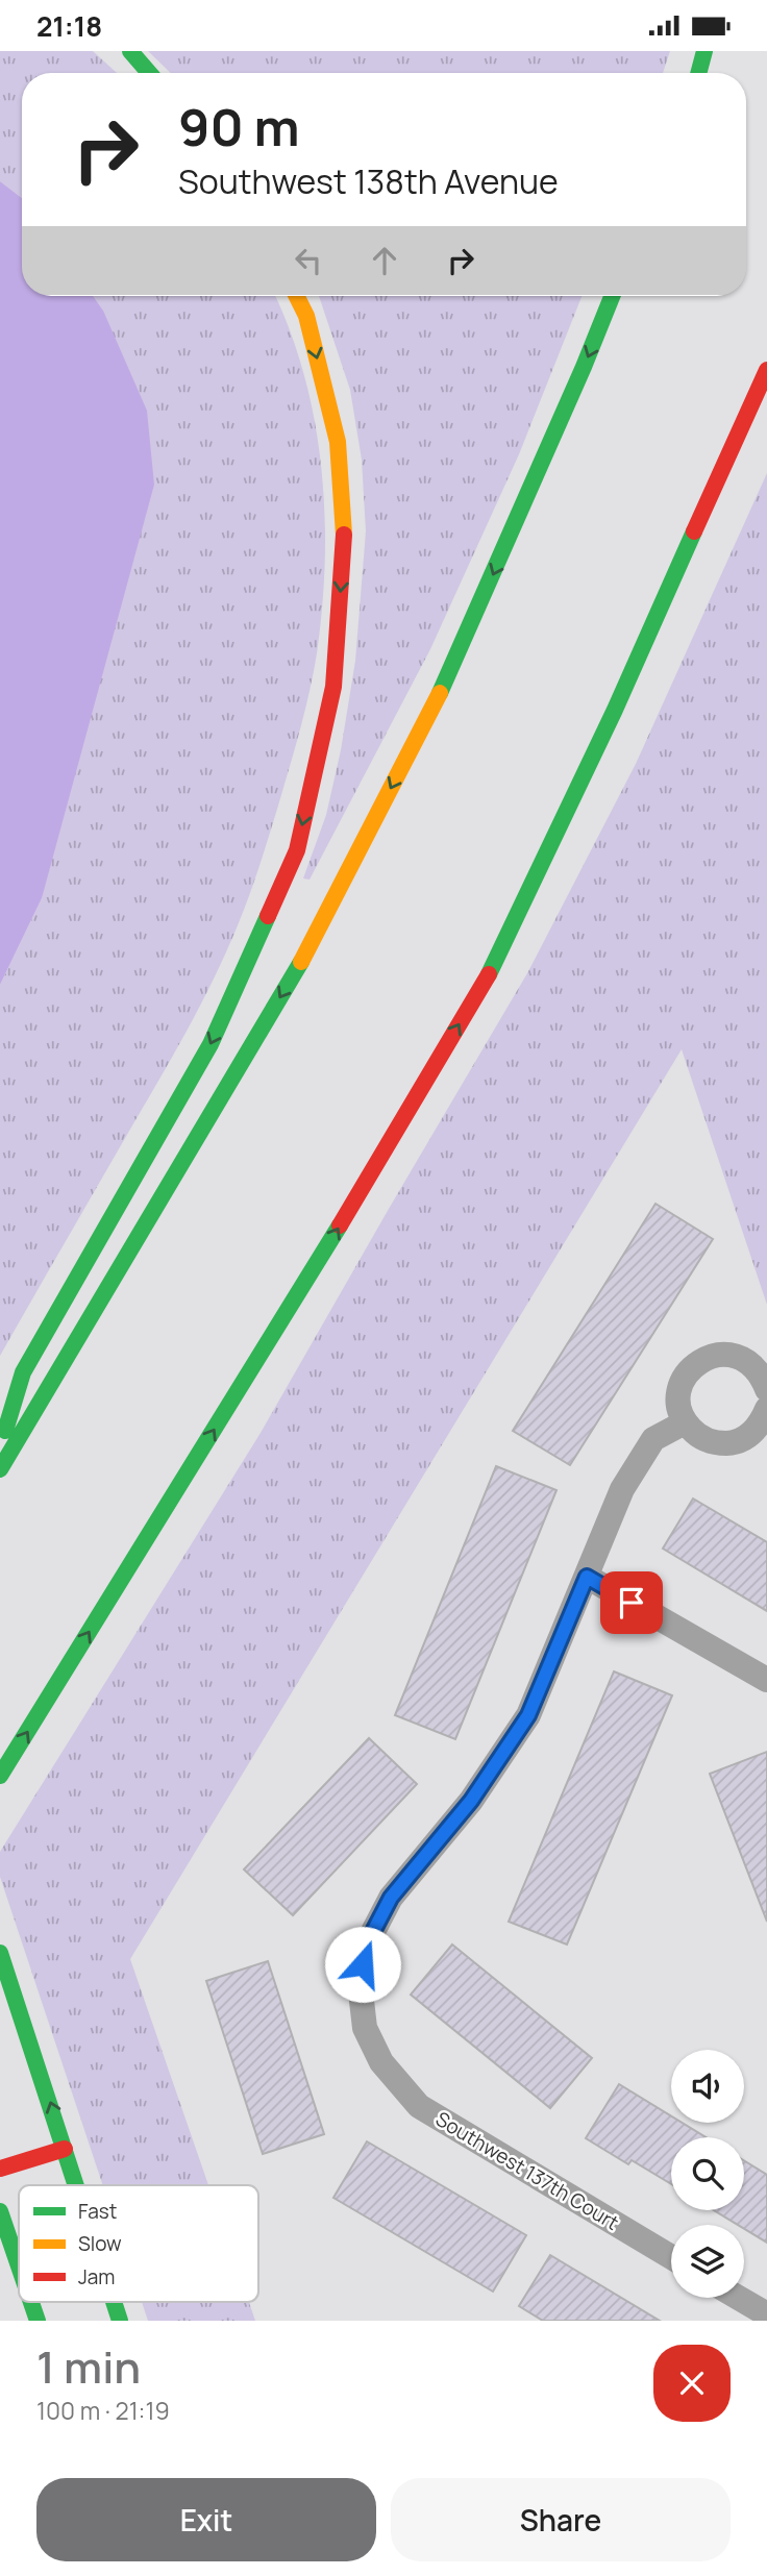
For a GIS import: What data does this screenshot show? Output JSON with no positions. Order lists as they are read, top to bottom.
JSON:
{
  "streets": {
    "street": ["Southwest 137th Court"]
  },
  "legend": ["Fast", "Slow", "Jam"],
  "page": {
    "status": "21:18",
    "turn": ["90 m", "Southwest 138th Avenue"],
    "heading": ["1 min", "100 m · 21:19"],
    "buttons": ["Exit", "Share"]
  }
}
